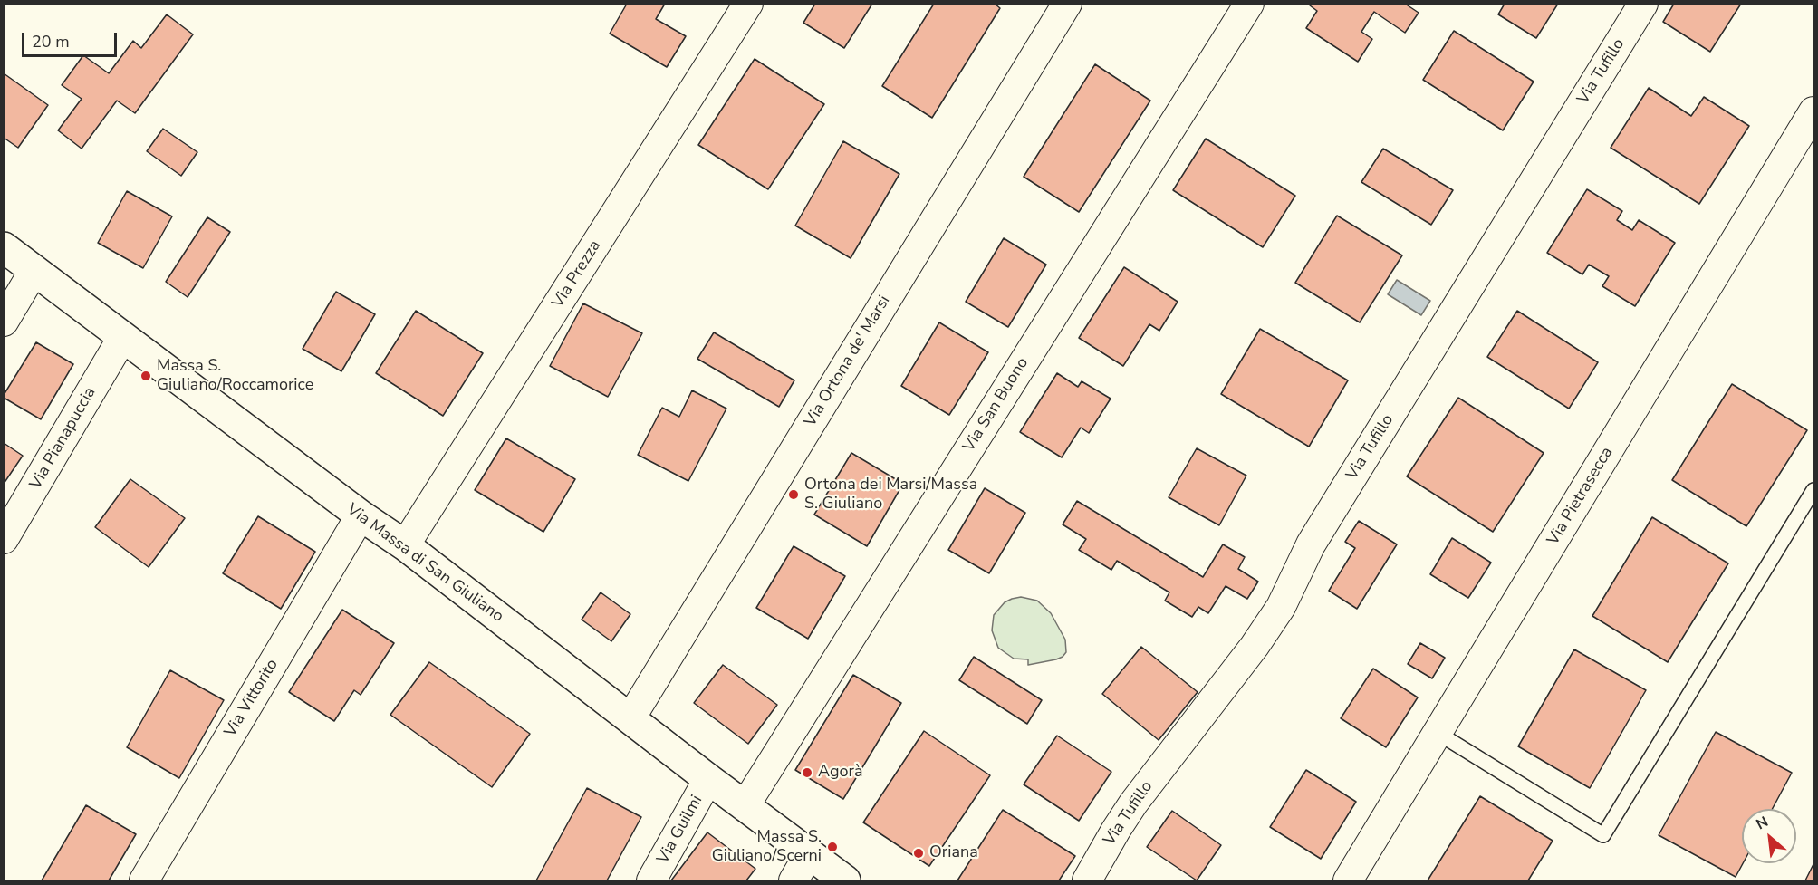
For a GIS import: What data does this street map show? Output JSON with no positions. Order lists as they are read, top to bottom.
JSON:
{
  "streets": {
    "street": [
      "Via Tufillo",
      "Via Prezza",
      "Via Ortona de' Marsi",
      "Via San Buono",
      "Via Pianapuccia",
      "Via Pietrasecca",
      "Via Massa di San Giuliano",
      "Via Vittorito",
      "Via Guilmi"
    ]
  },
  "crossings": [
    ["Via Prezza", "Via Massa di San Giuliano"],
    ["Via Ortona de' Marsi", "Via Massa di San Giuliano"],
    ["Via San Buono", "Via Massa di San Giuliano"],
    ["Via Pianapuccia", "Via Massa di San Giuliano"],
    ["Via Massa di San Giuliano", "Via Vittorito"],
    ["Via Massa di San Giuliano", "Via Guilmi"]
  ],
  "places": [
    "Massa S. Giuliano/Roccamorice",
    "Ortona dei Marsi/Massa S. Giuliano",
    "Agorà",
    "Massa S. Giuliano/Scerni",
    "Oriana"
  ],
  "scale_bar": "20 m",
  "north": "top left"
}
